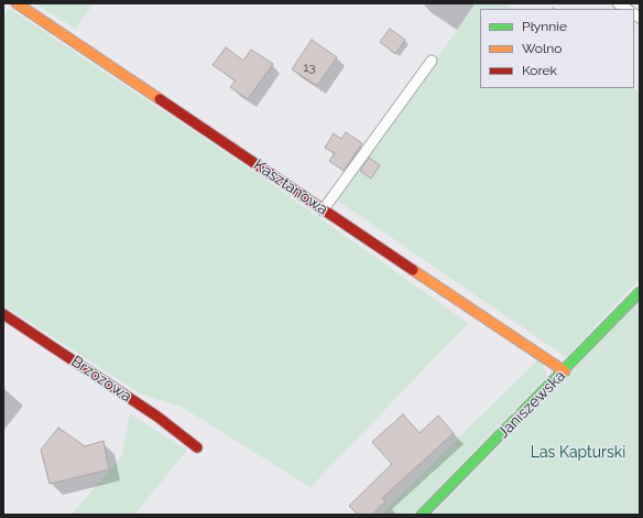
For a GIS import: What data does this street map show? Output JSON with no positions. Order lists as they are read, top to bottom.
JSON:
{
  "streets": {
    "street": ["Kasztanowa", "Brzozowa", "Janiszewska"]
  },
  "crossings": [
    ["Kasztanowa", "Janiszewska"]
  ],
  "parks": ["Las Kapturski"],
  "house_numbers": ["13"],
  "legend": ["Płynnie", "Wolno", "Korek"]
}
